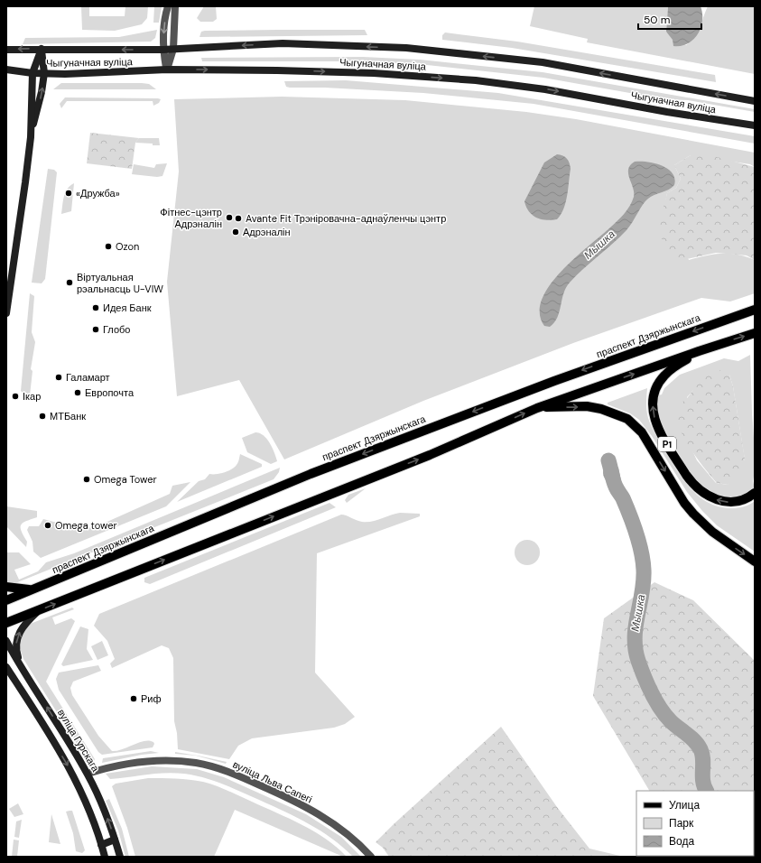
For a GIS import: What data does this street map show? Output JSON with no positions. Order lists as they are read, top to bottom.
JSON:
{
  "streets": {
    "main road": [
      "Чыгуначная вуліца",
      "праспект Дзяржынскага",
      "Р1",
      "вуліца Гурскага"
    ],
    "street": ["вуліца Льва Сапегі"]
  },
  "crossings": [
    ["вуліца Гурскага", "вуліца Льва Сапегі"]
  ],
  "water": ["Мышка"],
  "places": [
    "«Дружба»",
    "Фітнес-цэнтр Адрэналін",
    "Avante Fit Трэніровачна-аднаўленчы цэнтр",
    "Адрэналін",
    "Ozon",
    "Віртуальная рэальнасць U-VIW",
    "Идея Банк",
    "Глобо",
    "Галамарт",
    "Европочта",
    "Ікар",
    "МТБанк",
    "Omega Tower",
    "Omega tower",
    "Риф"
  ],
  "legend": ["Улица", "Парк", "Вода"],
  "scale_bar": "50 m"
}
